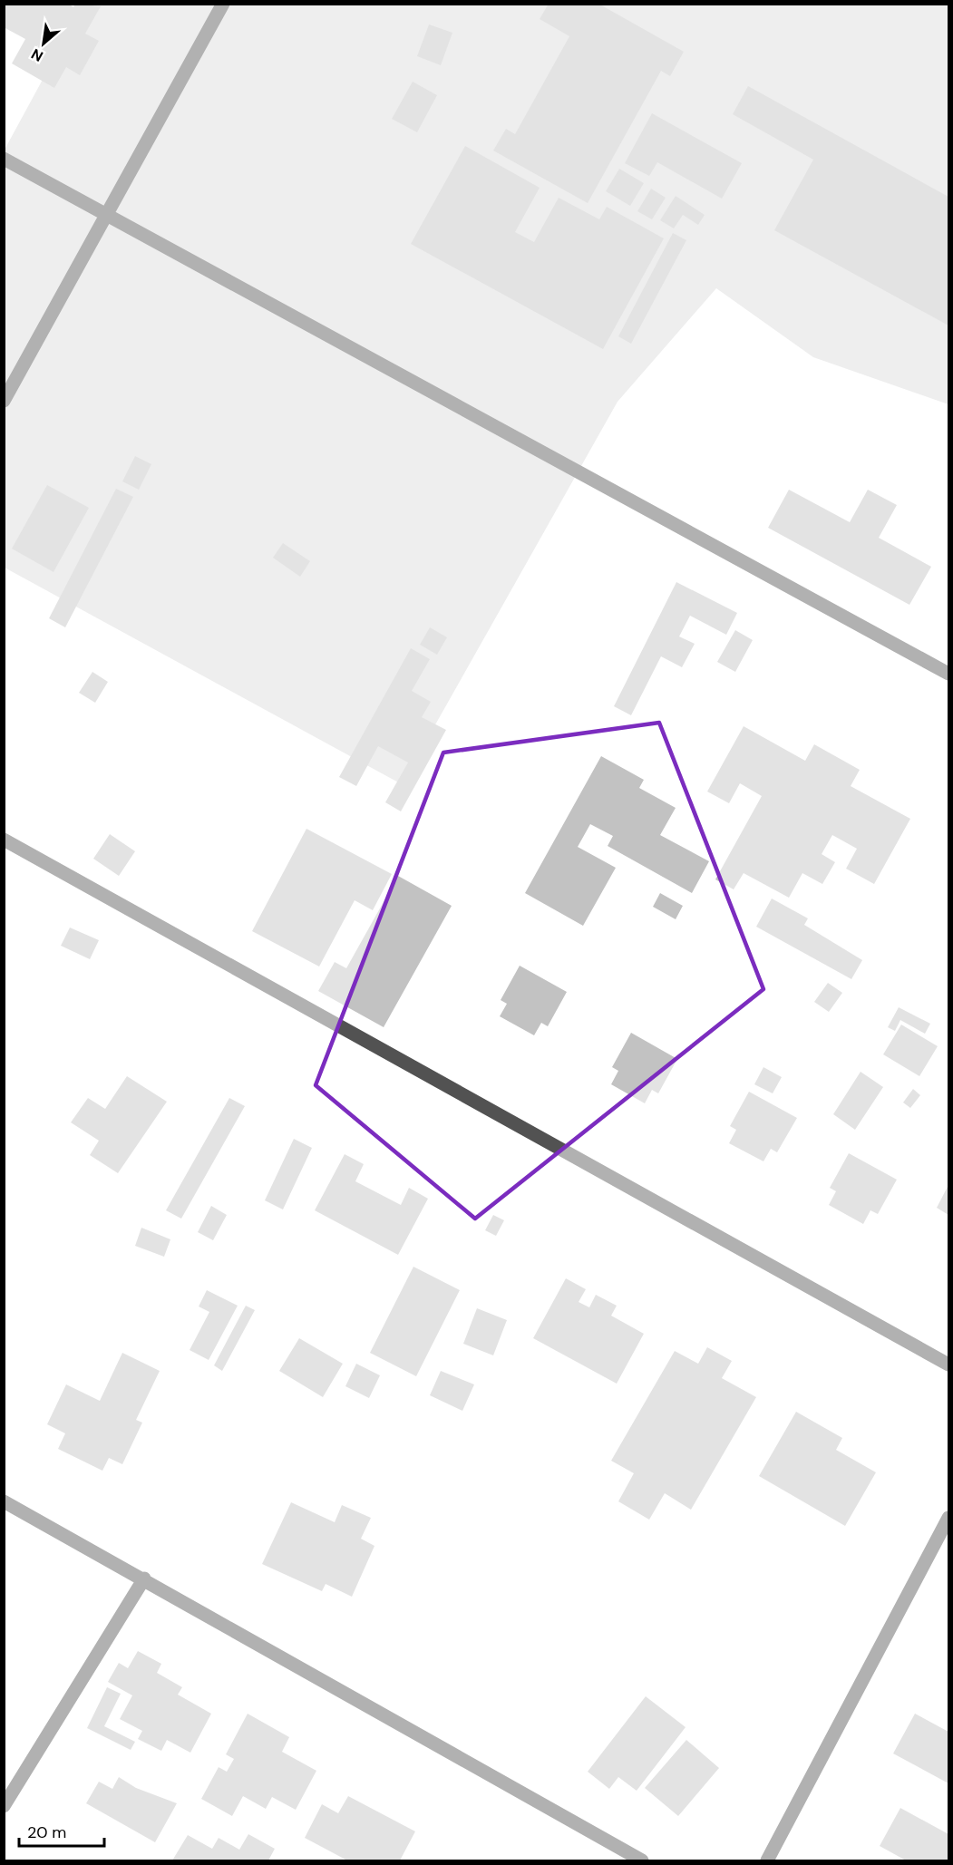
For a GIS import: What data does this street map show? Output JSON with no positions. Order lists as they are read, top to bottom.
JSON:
{
  "scale_bar": "20 m",
  "north": "bottom left"
}
